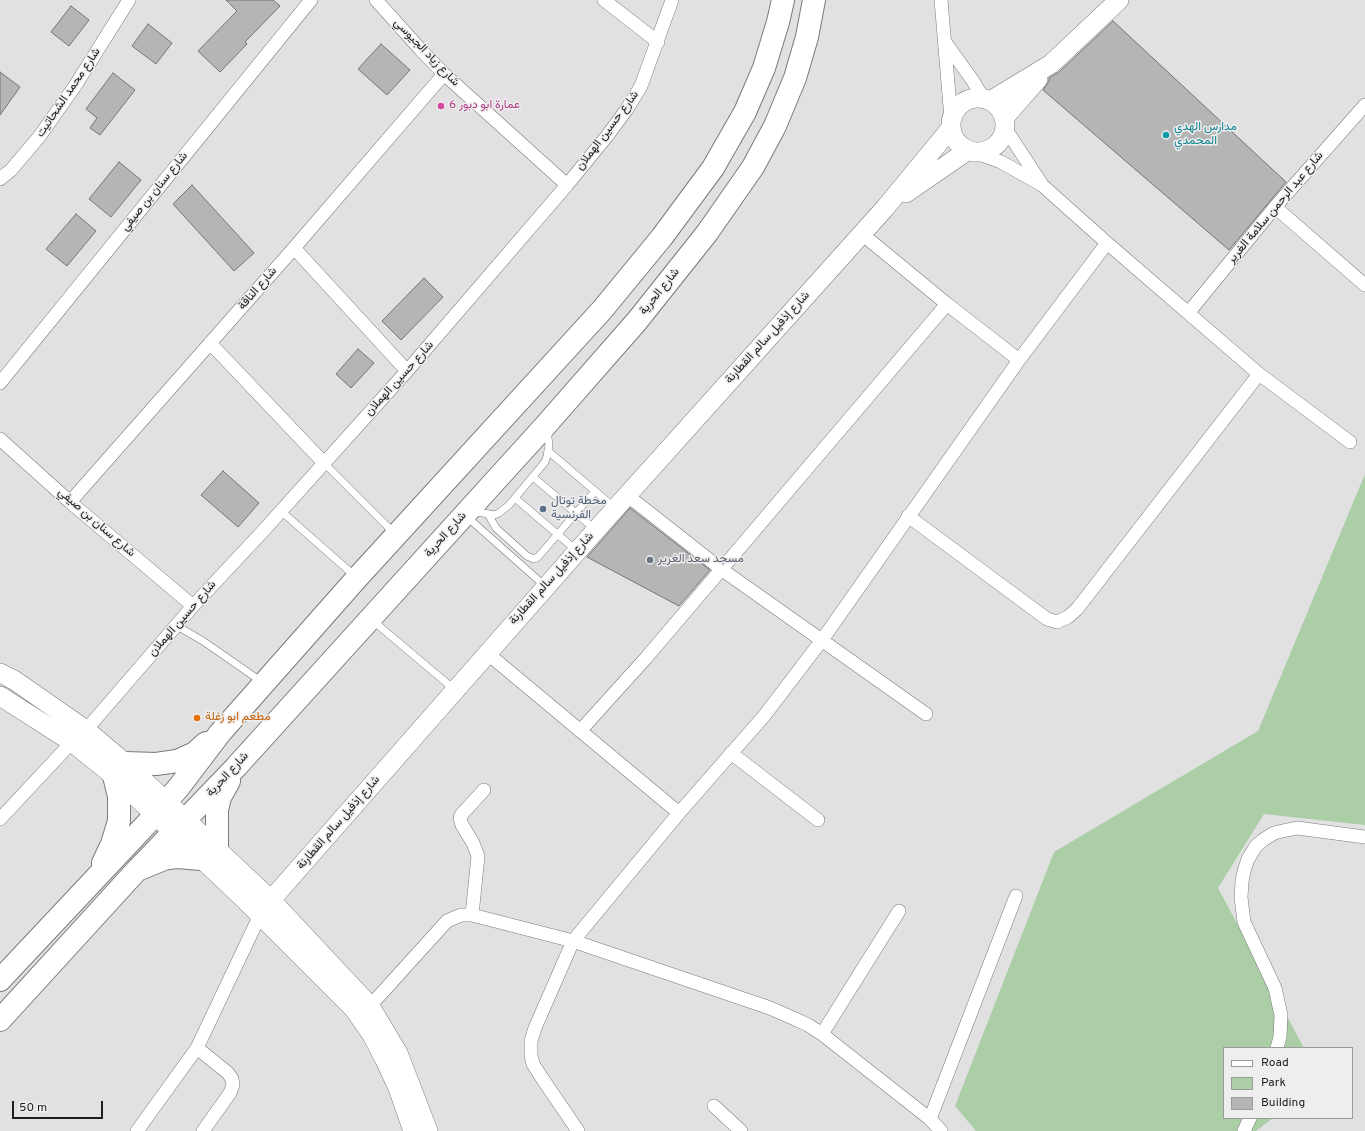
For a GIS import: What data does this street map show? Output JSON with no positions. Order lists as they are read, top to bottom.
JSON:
{
  "streets": {
    "highway": ["شارع الحرية"],
    "street": [
      "شارع زياد الجيوسي",
      "شارع محمد الشحاتيت",
      "شارع حسين الهملان",
      "شارع سنان بن صيفي",
      "شارع عبد الرحمن سلامة الغرير",
      "شارع الناقة",
      "شارع إذفيل سالم القطارنة"
    ]
  },
  "crossings": [
    ["شارع زياد الجيوسي", "شارع حسين الهملان"],
    ["شارع زياد الجيوسي", "شارع الناقة"],
    ["شارع حسين الهملان", "شارع سنان بن صيفي"],
    ["شارع سنان بن صيفي", "شارع الناقة"]
  ],
  "places": [
    "عمارة ابو دبور 6",
    "مدارس الهدي المحمدي",
    "محطة توتال الفرنسية",
    "مسجد سعد الغرير",
    "مطعم ابو زغلة"
  ],
  "legend": ["Road", "Park", "Building"],
  "scale_bar": "50 m"
}
